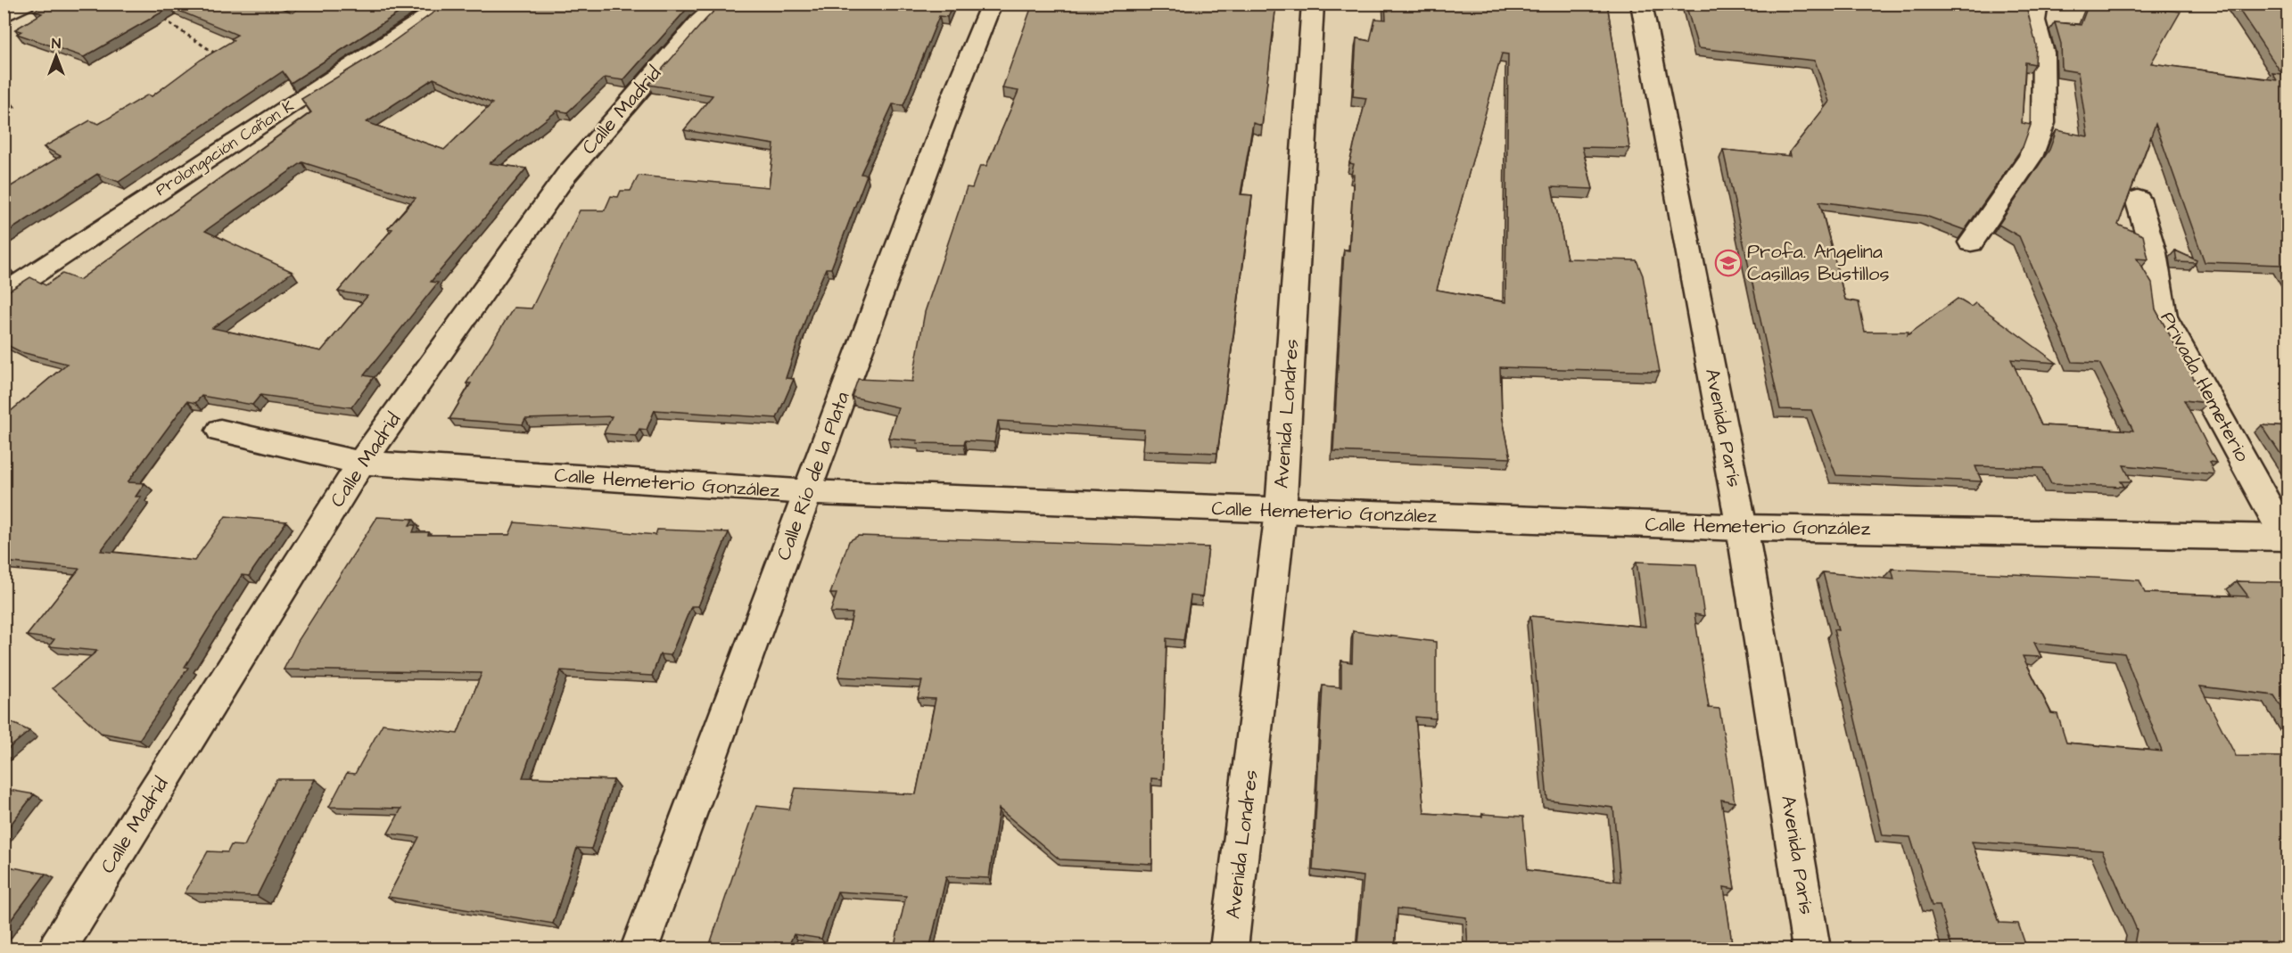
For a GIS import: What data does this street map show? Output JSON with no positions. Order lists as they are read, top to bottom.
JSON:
{
  "streets": {
    "street": [
      "Calle Madrid",
      "Prolongación Cañon K",
      "Privada Hemeterio",
      "Avenida Londres",
      "Avenida París",
      "Calle Río de la Plata",
      "Calle Hemeterio González"
    ]
  },
  "crossings": [
    ["Calle Madrid", "Calle Hemeterio González"],
    ["Privada Hemeterio", "Calle Hemeterio González"],
    ["Avenida Londres", "Calle Hemeterio González"],
    ["Avenida París", "Calle Hemeterio González"],
    ["Calle Río de la Plata", "Calle Hemeterio González"]
  ],
  "places": {
    "school or university": ["Profa. Angelina Casillas Bustillos"]
  },
  "north": "top"
}
